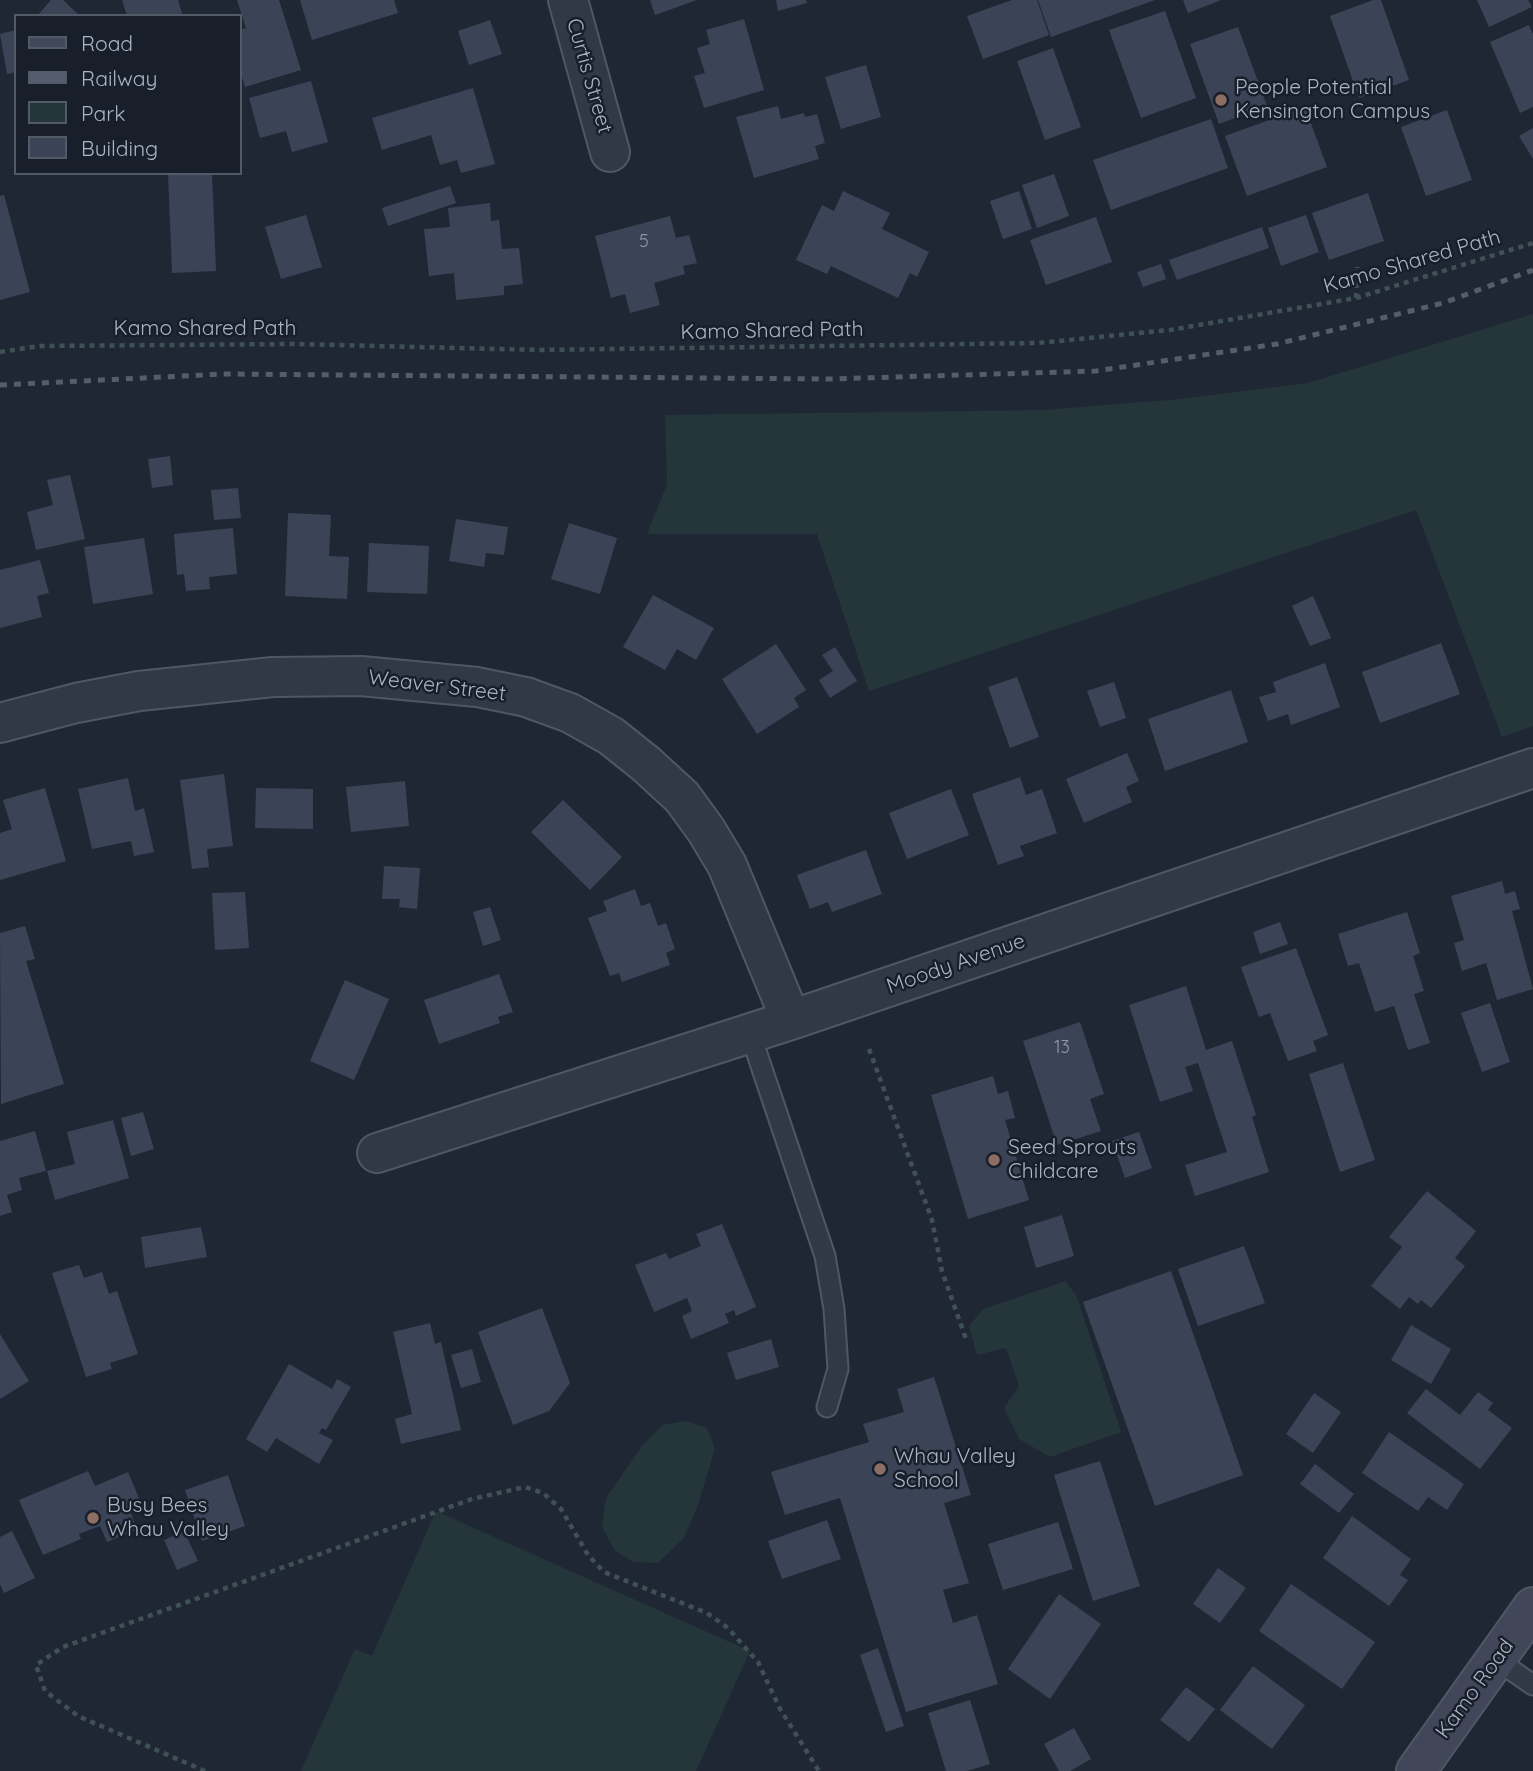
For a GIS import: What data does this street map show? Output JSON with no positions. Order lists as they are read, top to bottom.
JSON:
{
  "streets": {
    "main road": ["Kamo Road"],
    "street": ["Curtis Street", "Weaver Street", "Moody Avenue"],
    "path": ["Kamo Shared Path"]
  },
  "crossings": [
    ["Weaver Street", "Moody Avenue"]
  ],
  "places": [
    "People Potential Kensington Campus",
    "Seed Sprouts Childcare",
    "Whau Valley School",
    "Busy Bees Whau Valley"
  ],
  "house_numbers": ["5", "13"],
  "legend": [
    "Road",
    "Railway",
    "Park",
    "Building"
  ]
}
